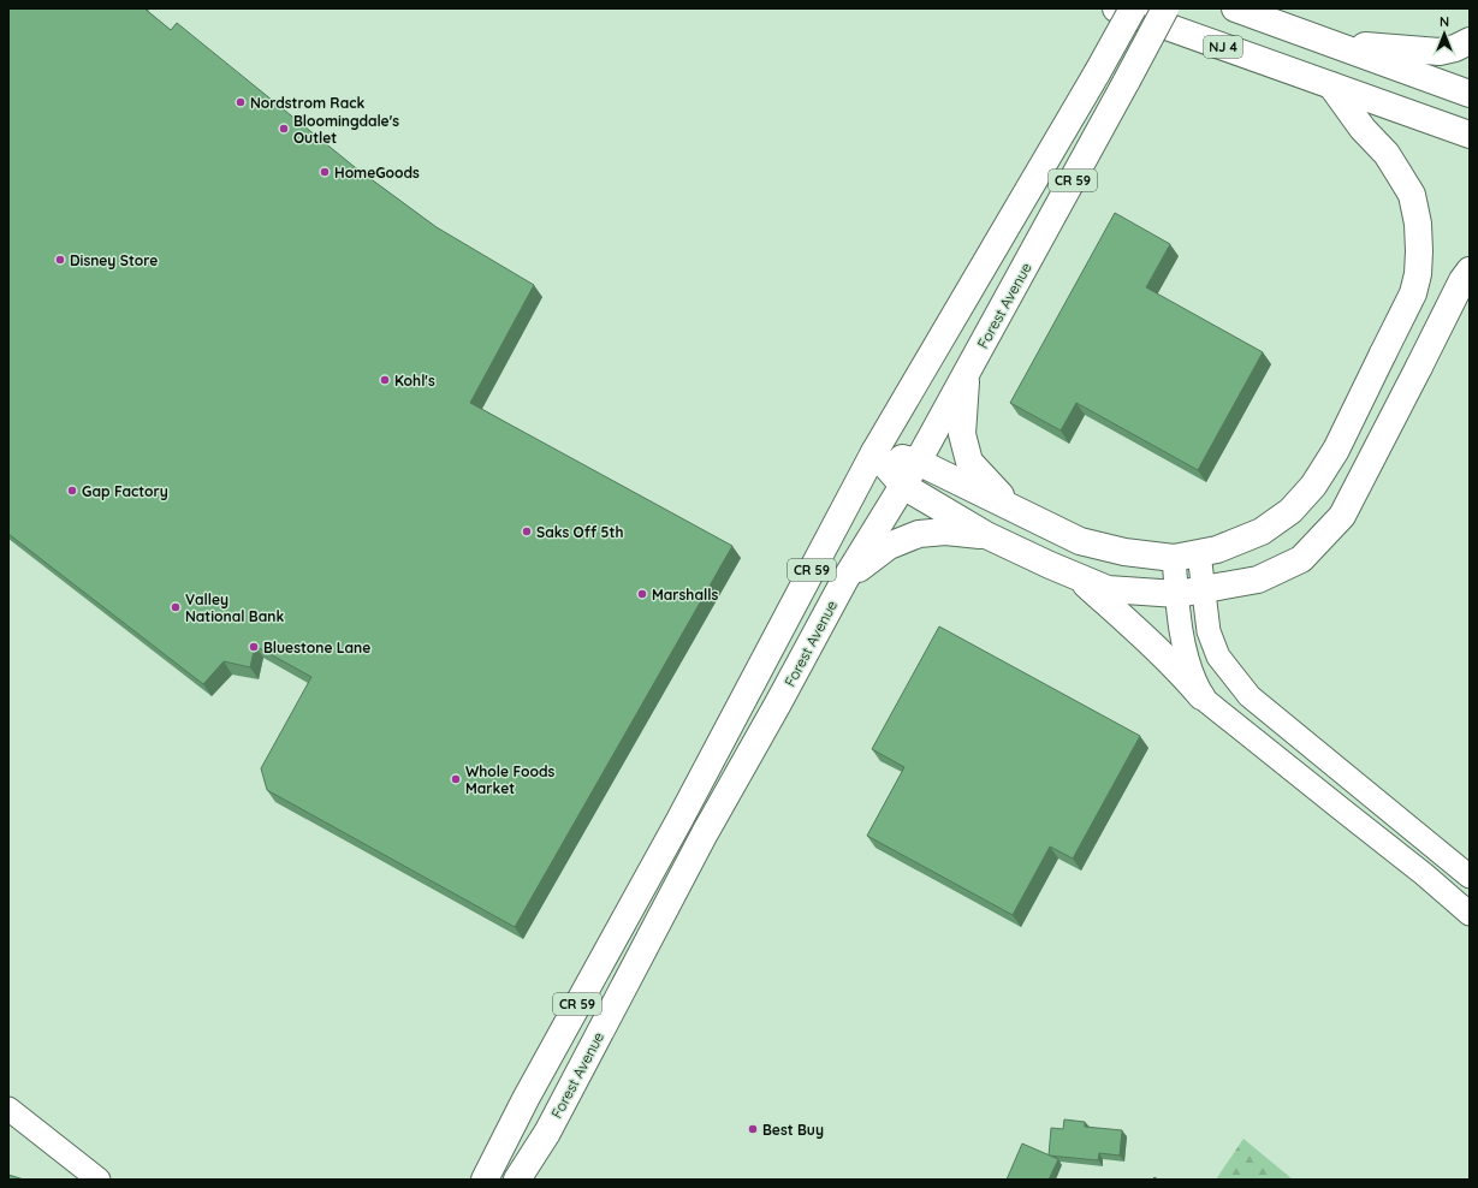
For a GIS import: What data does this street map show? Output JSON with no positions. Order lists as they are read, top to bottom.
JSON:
{
  "streets": {
    "main road": ["NJ 4", "CR 59", "Forest Avenue"]
  },
  "places": [
    "Nordstrom Rack",
    "Bloomingdale's Outlet",
    "HomeGoods",
    "Disney Store",
    "Kohl's",
    "Gap Factory",
    "Saks Off 5th",
    "Marshalls",
    "Valley National Bank",
    "Bluestone Lane",
    "Whole Foods Market",
    "Best Buy"
  ],
  "north": "top"
}
